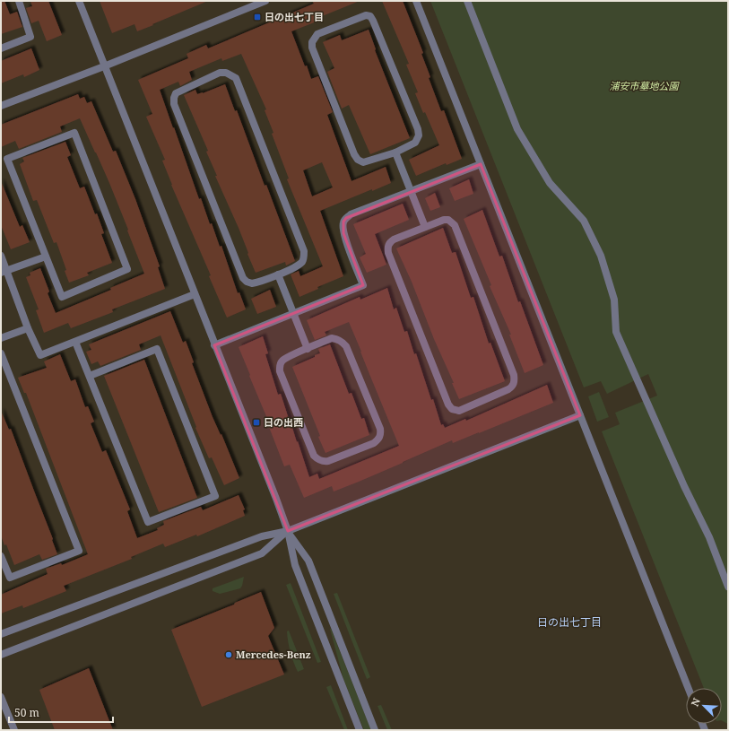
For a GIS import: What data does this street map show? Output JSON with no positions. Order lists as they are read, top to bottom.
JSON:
{
  "districts": ["日の出七丁目"],
  "parks": ["浦安市墓地公園"],
  "places": {
    "transit": ["日の出七丁目", "日の出西"],
    "other": ["Mercedes-Benz"]
  },
  "scale_bar": "50 m",
  "north": "top left"
}
